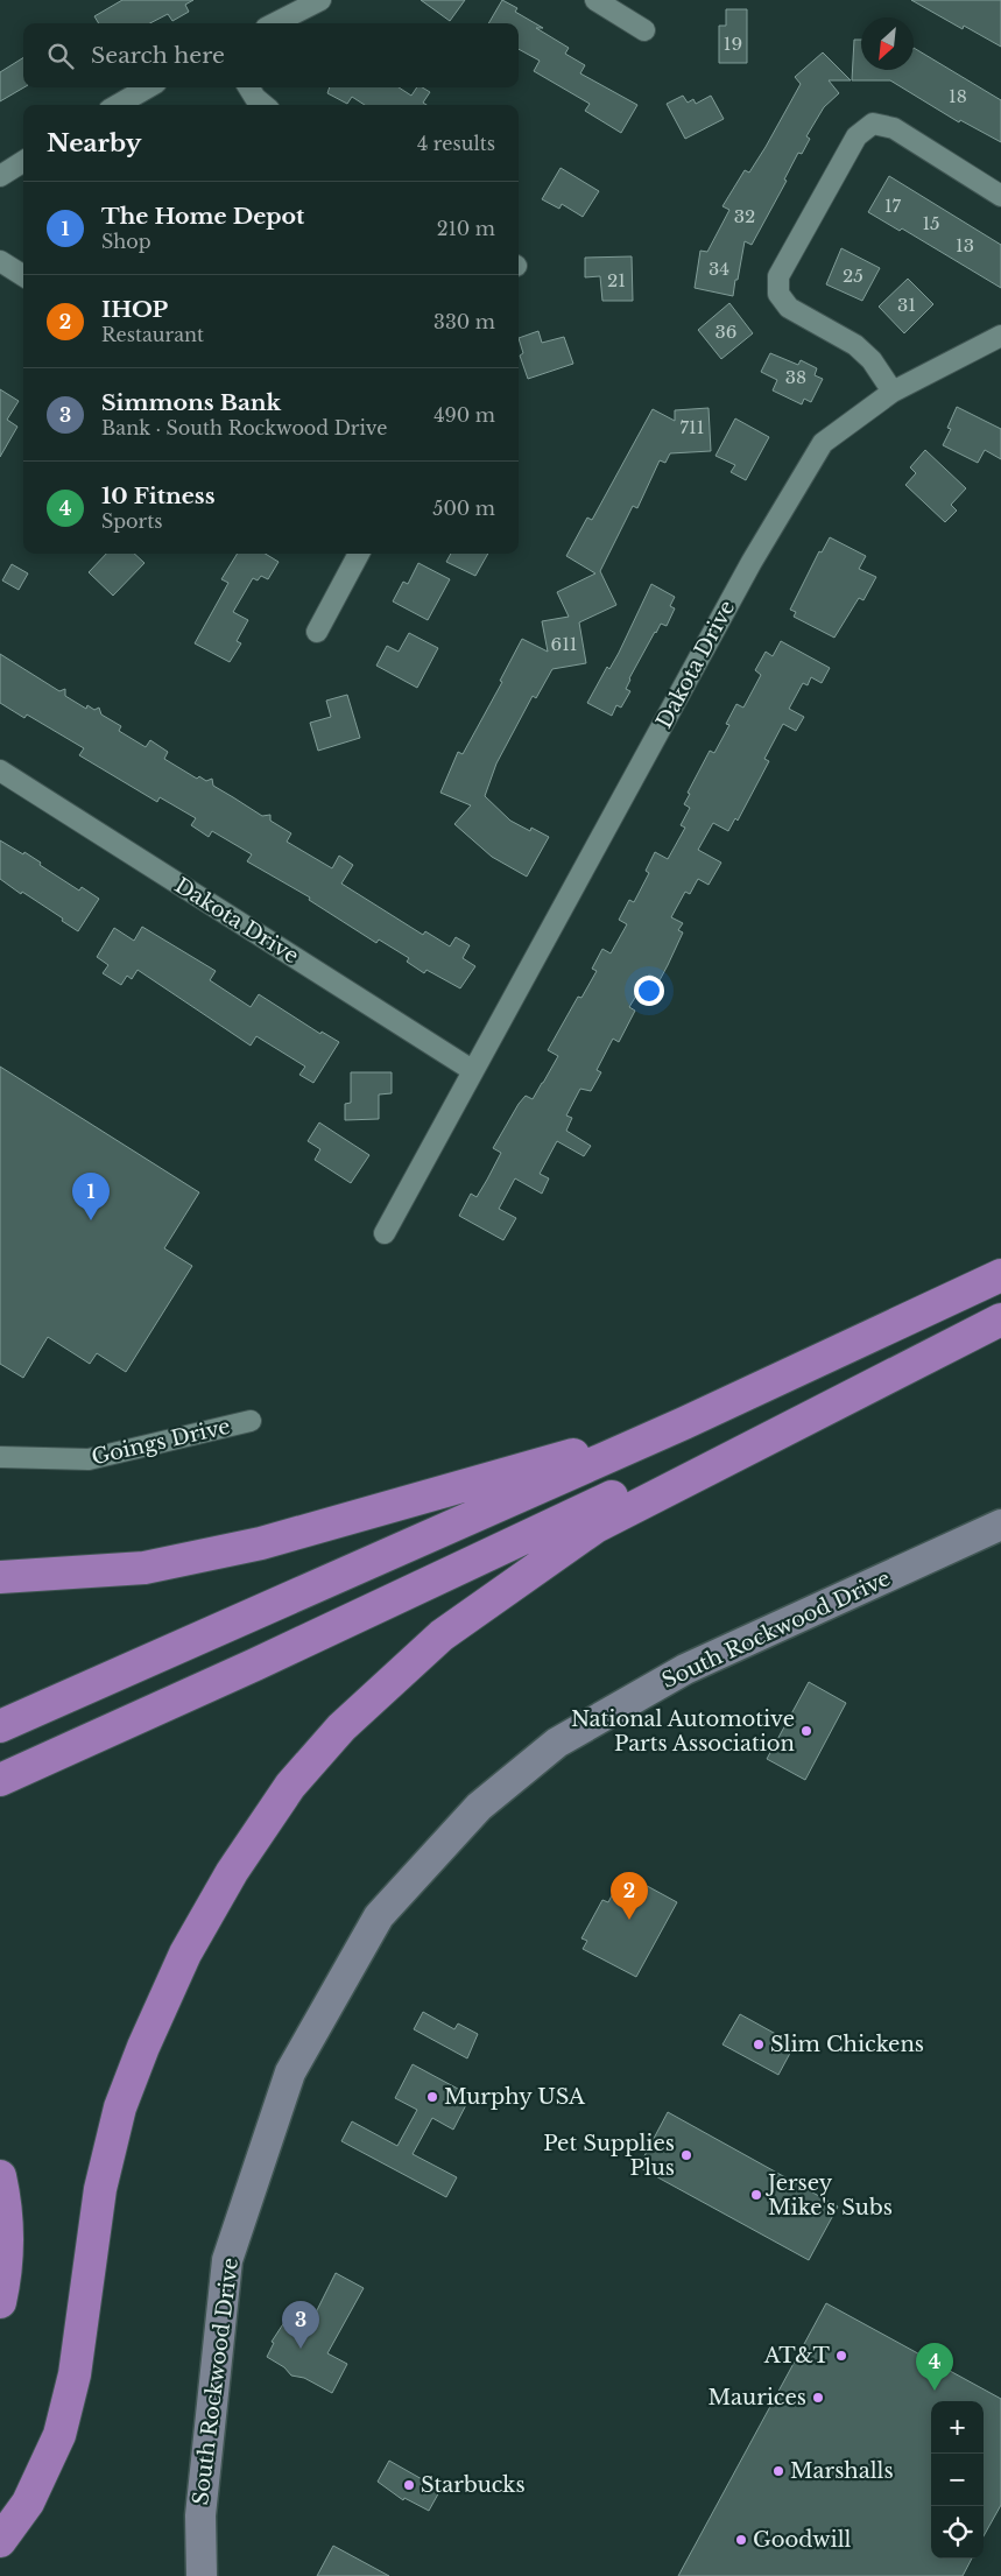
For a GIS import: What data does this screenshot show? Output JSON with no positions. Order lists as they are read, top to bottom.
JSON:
{
  "streets": {
    "main road": ["South Rockwood Drive"],
    "street": ["Dakota Drive", "Goings Drive"]
  },
  "places": [
    "National Automotive Parts Association",
    "Slim Chickens",
    "Murphy USA",
    "Pet Supplies Plus",
    "Jersey Mike's Subs",
    "AT&T",
    "Maurices",
    "Marshalls",
    "Starbucks",
    "Goodwill"
  ],
  "house_numbers": [
    "19",
    "18",
    "17",
    "32",
    "15",
    "13",
    "34",
    "25",
    "21",
    "31",
    "36",
    "38",
    "711",
    "611"
  ],
  "north": "bottom left",
  "page": {
    "search": "Search here",
    "heading": ["Nearby", "4 results"],
    "list": [
      {
        "mark": "1",
        "name": "The Home Depot",
        "note": "Shop",
        "value": "210 m"
      },
      {
        "mark": "2",
        "name": "IHOP",
        "note": "Restaurant",
        "value": "330 m"
      },
      {
        "mark": "3",
        "name": "Simmons Bank",
        "note": "Bank · South Rockwood Drive",
        "value": "490 m"
      },
      {
        "mark": "4",
        "name": "10 Fitness",
        "note": "Sports",
        "value": "500 m"
      }
    ],
    "pins": [
      "1",
      "2",
      "3",
      "4"
    ],
    "map_buttons": ["+", "−"]
  }
}
